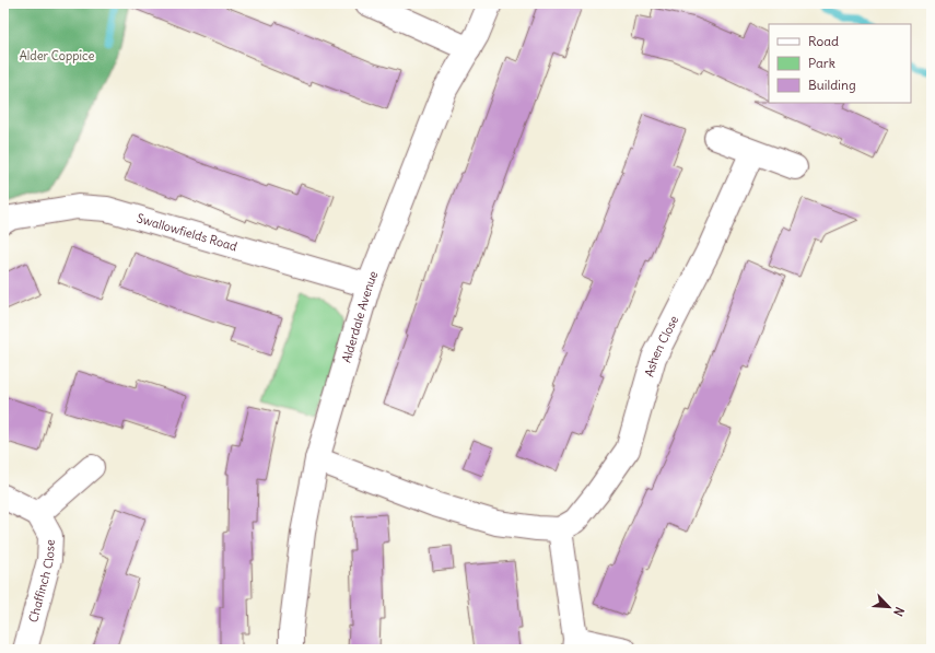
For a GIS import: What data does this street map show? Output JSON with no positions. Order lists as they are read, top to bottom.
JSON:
{
  "streets": {
    "street": [
      "Swallowfields Road",
      "Alderdale Avenue",
      "Ashen Close",
      "Chaffinch Close"
    ]
  },
  "crossings": [
    ["Swallowfields Road", "Alderdale Avenue"]
  ],
  "parks": ["Alder Coppice"],
  "legend": ["Road", "Park", "Building"],
  "north": "bottom right"
}
